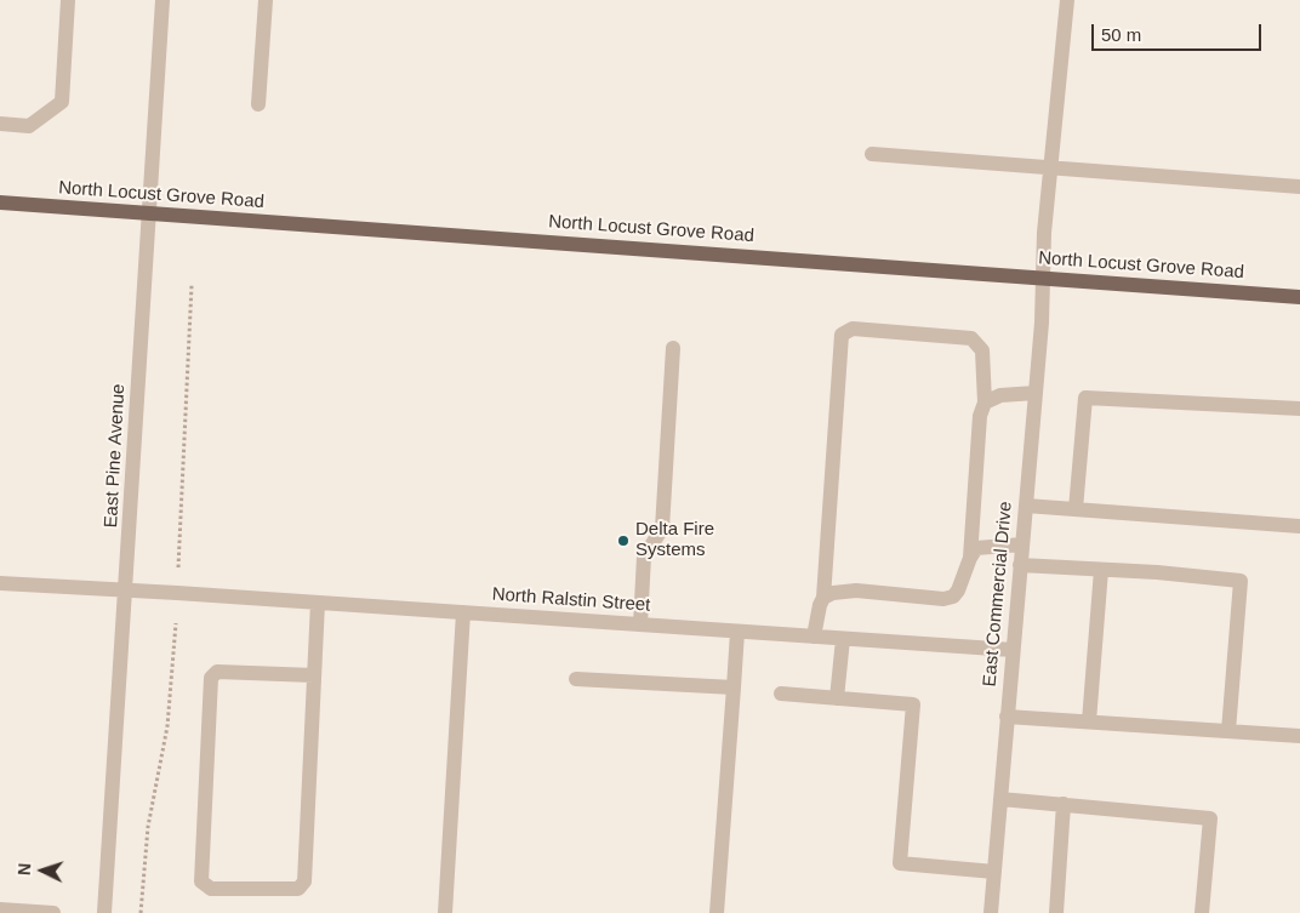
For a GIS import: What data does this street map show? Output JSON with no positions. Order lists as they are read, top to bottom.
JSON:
{
  "streets": {
    "main road": ["North Locust Grove Road"],
    "street": ["East Pine Avenue", "East Commercial Drive", "North Ralstin Street"]
  },
  "crossings": [
    ["North Locust Grove Road", "East Pine Avenue"],
    ["North Locust Grove Road", "East Commercial Drive"],
    ["East Pine Avenue", "North Ralstin Street"],
    ["East Commercial Drive", "North Ralstin Street"]
  ],
  "places": ["Delta Fire Systems"],
  "scale_bar": "50 m",
  "north": "left"
}
